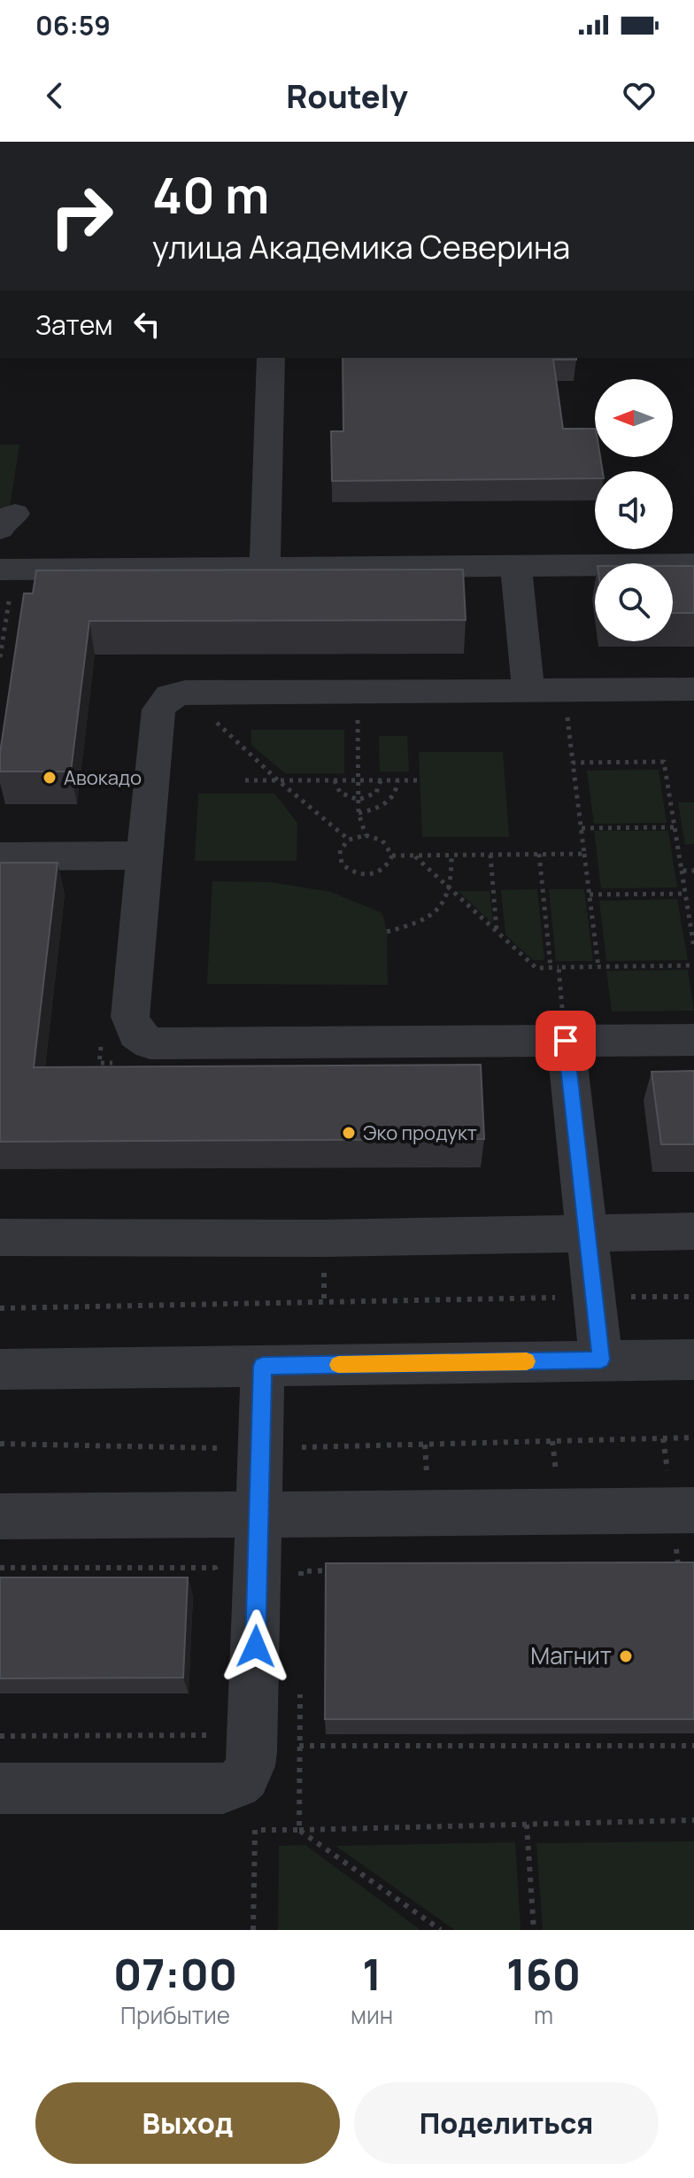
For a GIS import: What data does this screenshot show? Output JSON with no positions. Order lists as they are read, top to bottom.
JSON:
{
  "places": ["Авокадо", "Эко продукт", "Магнит"],
  "north": "left",
  "page": {
    "status": "06:59",
    "header": "Routely",
    "turn": ["40 m", "улица Академика Северина"],
    "then": "Затем",
    "eta": [
      "07:00",
      "Прибытие",
      "1",
      "мин",
      "160",
      "m"
    ],
    "buttons": ["Выход", "Поделиться"]
  }
}
